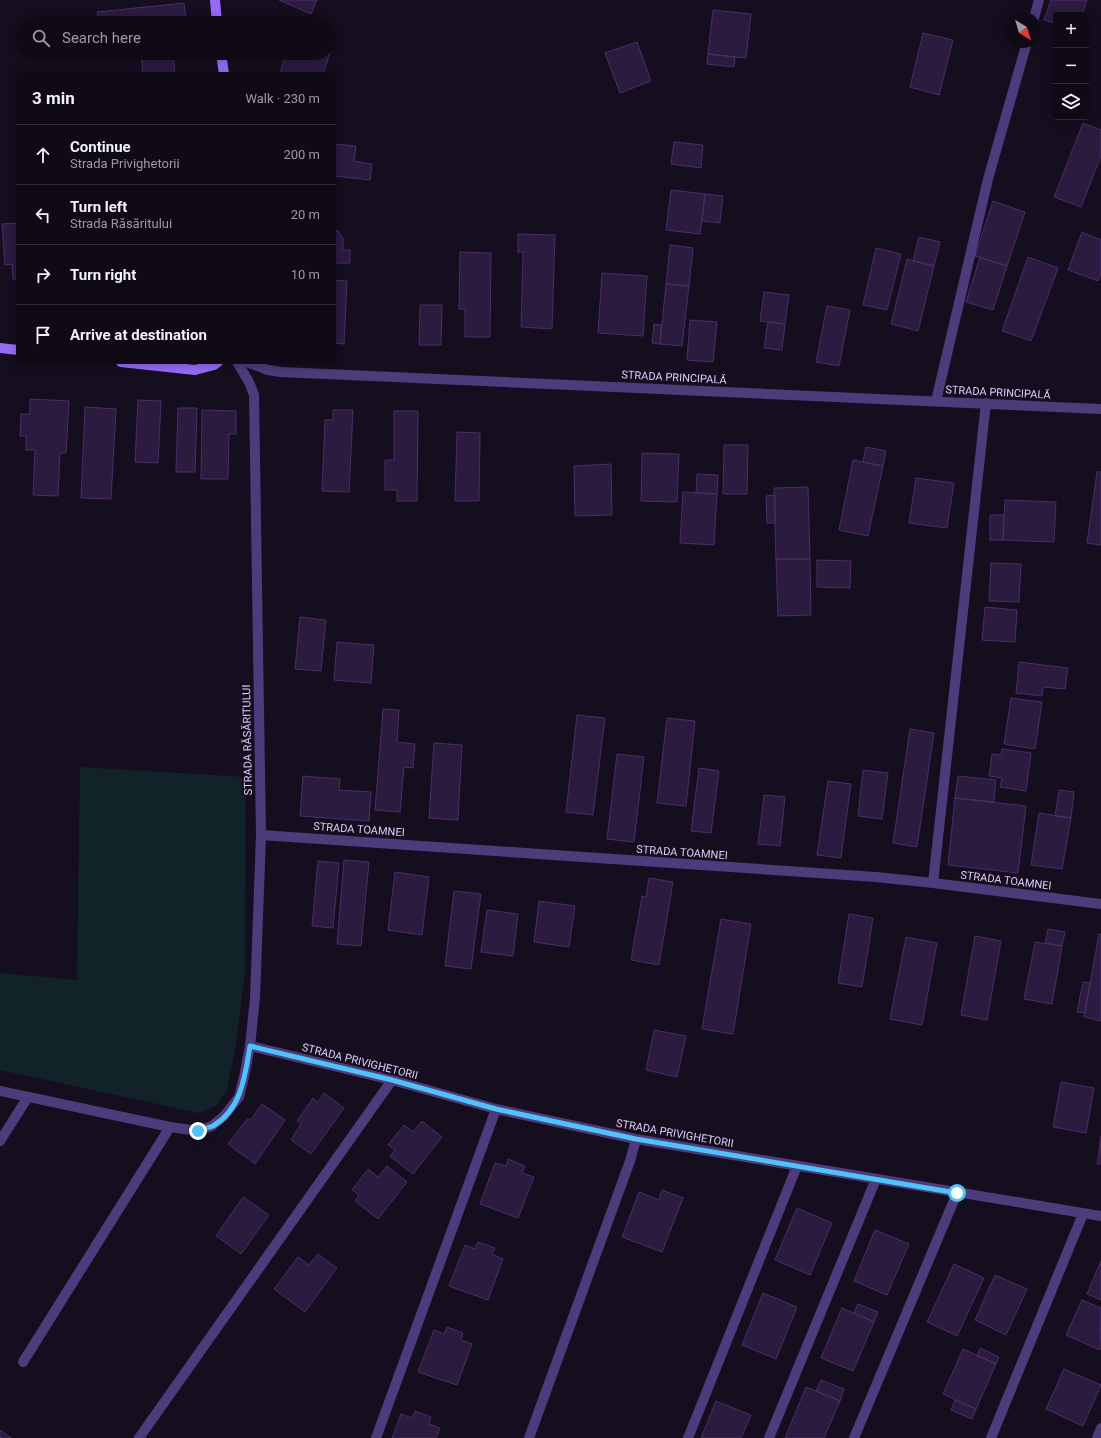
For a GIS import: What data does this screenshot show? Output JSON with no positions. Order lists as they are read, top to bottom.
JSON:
{
  "streets": {
    "street": [
      "STRADA PRINCIPALĂ",
      "STRADA RĂSĂRITULUI",
      "STRADA TOAMNEI",
      "STRADA PRIVIGHETORII"
    ]
  },
  "crossings": [
    ["STRADA RĂSĂRITULUI", "STRADA TOAMNEI"],
    ["STRADA RĂSĂRITULUI", "STRADA PRIVIGHETORII"]
  ],
  "north": "bottom right",
  "page": {
    "map_buttons": ["+", "−"],
    "search": "Search here",
    "heading": ["3 min", "Walk · 230 m"],
    "list": [
      ["Continue", "Strada Privighetorii", "200 m"],
      ["Turn left", "Strada Răsăritului", "20 m"],
      ["Turn right", "10 m"],
      "Arrive at destination"
    ]
  }
}
